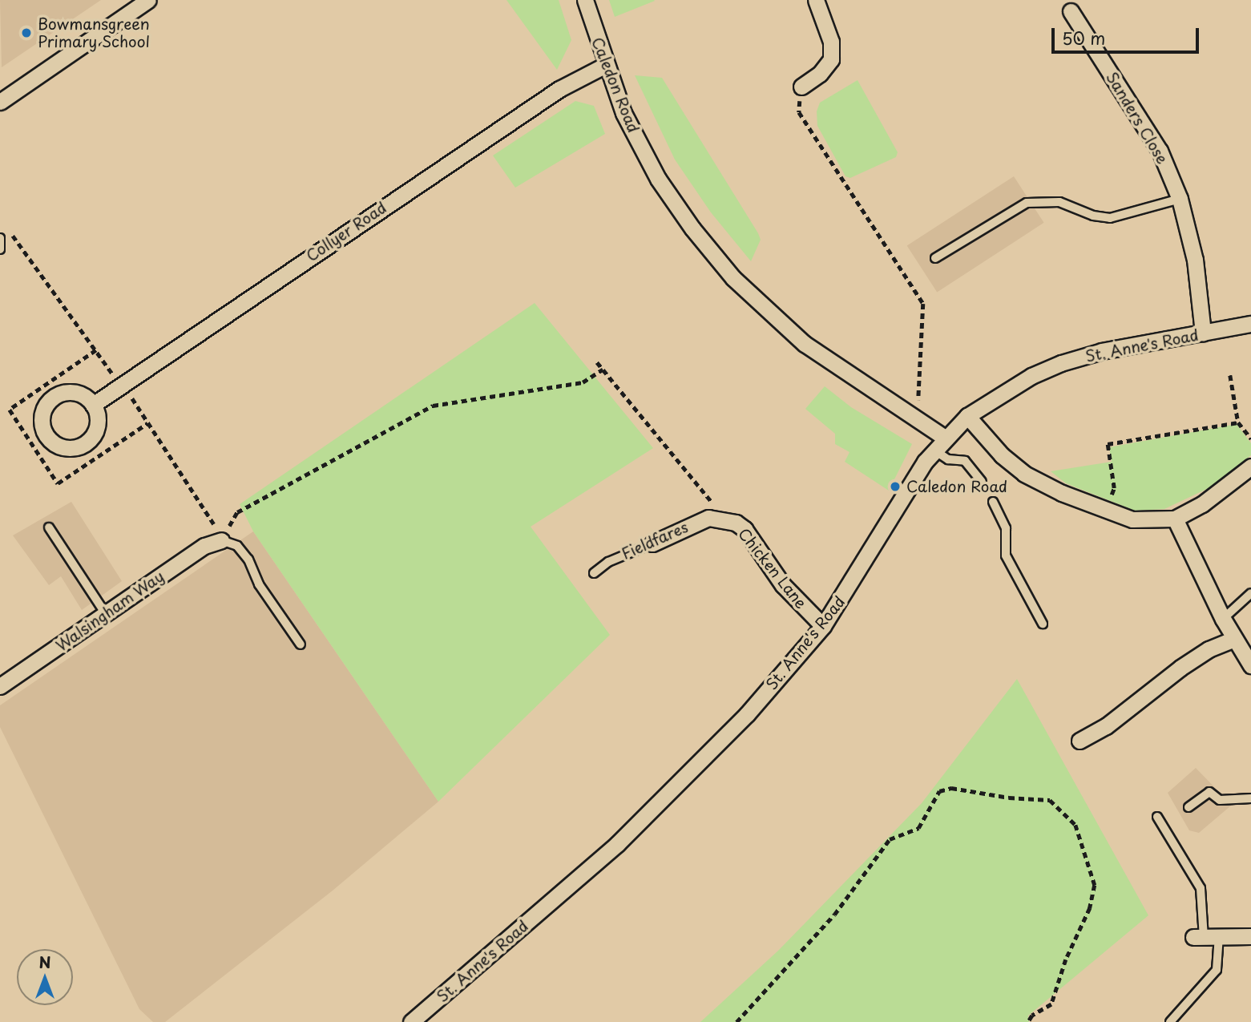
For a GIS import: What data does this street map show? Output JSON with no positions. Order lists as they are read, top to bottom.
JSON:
{
  "streets": {
    "street": [
      "Caledon Road",
      "Sanders Close",
      "Collyer Road",
      "St. Anne's Road",
      "Fieldfares",
      "Chicken Lane",
      "Walsingham Way"
    ]
  },
  "crossings": [
    ["Caledon Road", "Collyer Road"],
    ["Caledon Road", "St. Anne's Road"],
    ["Sanders Close", "St. Anne's Road"],
    ["St. Anne's Road", "Chicken Lane"],
    ["Fieldfares", "Chicken Lane"]
  ],
  "places": ["Bowmansgreen Primary School", "Caledon Road"],
  "scale_bar": "50 m",
  "north": "top"
}
